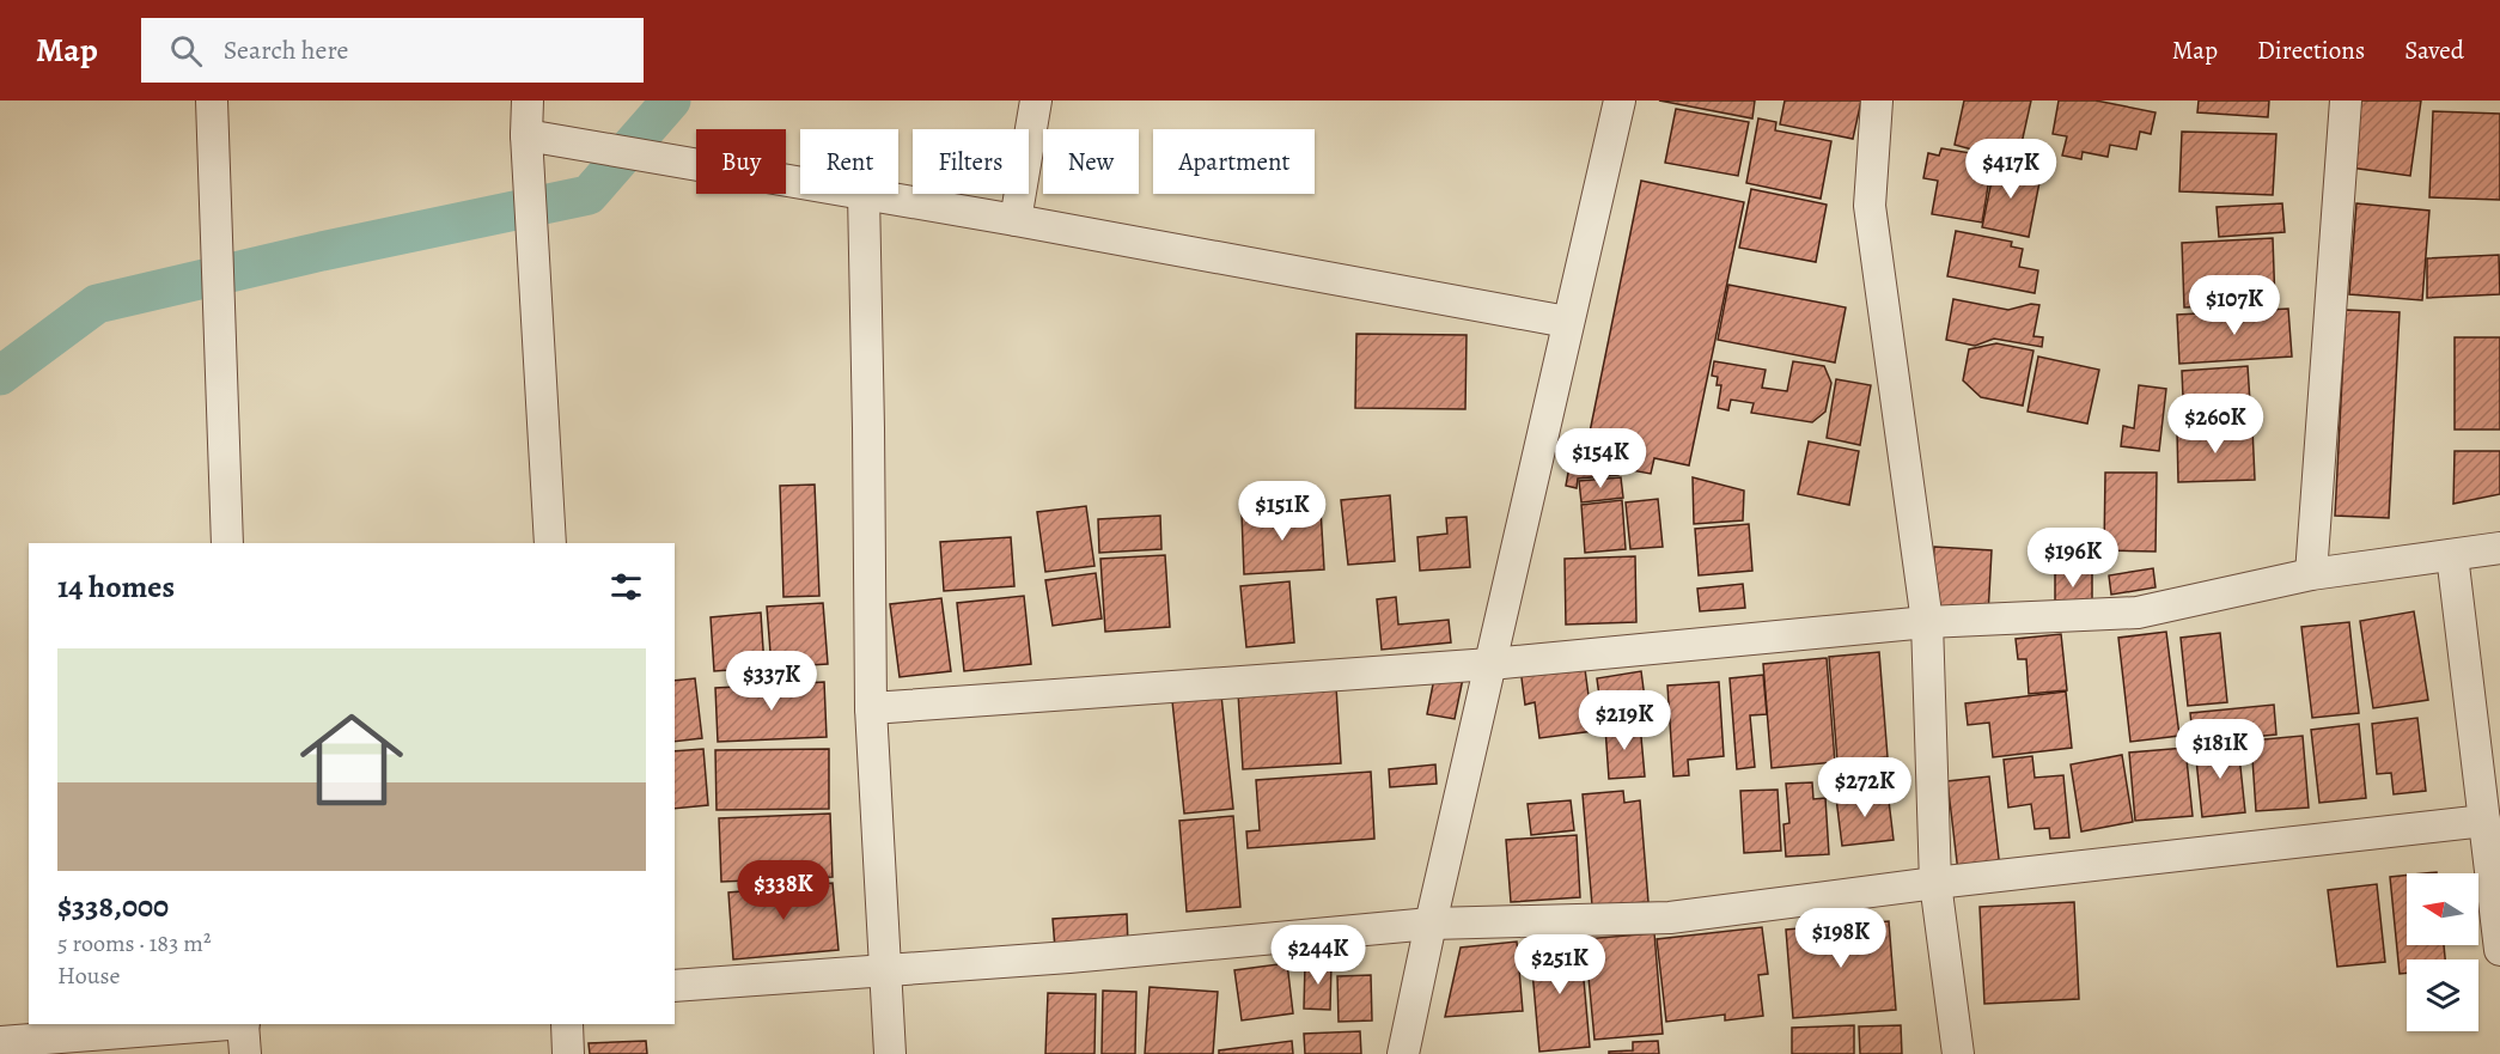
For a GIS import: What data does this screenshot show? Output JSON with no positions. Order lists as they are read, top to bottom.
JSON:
{
  "north": "left",
  "page": {
    "header": "Map",
    "search": "Search here",
    "nav": ["Map", "Directions", "Saved"],
    "chip": [
      "Buy",
      "Rent",
      "Filters",
      "New",
      "Apartment"
    ],
    "price": [
      "$417K",
      "$107K",
      "$260K",
      "$154K",
      "$151K",
      "$196K",
      "$337K",
      "$219K",
      "$181K",
      "$272K",
      "$338K",
      "$198K",
      "$244K",
      "$251K"
    ],
    "heading": "14 homes",
    "list": [
      {
        "name": "$338,000",
        "note": "5 rooms · 183 m² · House"
      }
    ]
  }
}
